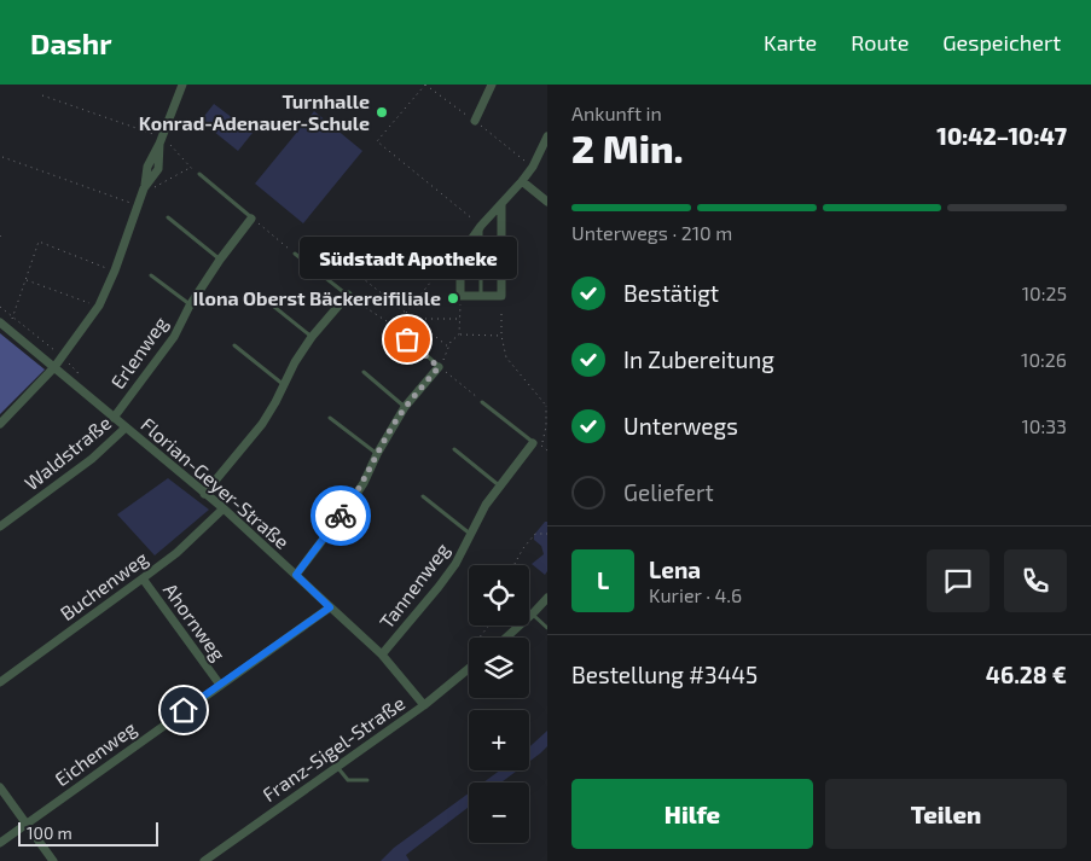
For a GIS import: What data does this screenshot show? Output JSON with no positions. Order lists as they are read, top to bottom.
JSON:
{
  "streets": {
    "street": [
      "Erlenweg",
      "Waldstraße",
      "Florian-Geyer-Straße",
      "Buchenweg",
      "Tannenweg",
      "Ahornweg",
      "Franz-Sigel-Straße",
      "Eichenweg"
    ]
  },
  "crossings": [
    ["Erlenweg", "Florian-Geyer-Straße"],
    ["Waldstraße", "Florian-Geyer-Straße"],
    ["Florian-Geyer-Straße", "Buchenweg"],
    ["Florian-Geyer-Straße", "Tannenweg"],
    ["Florian-Geyer-Straße", "Franz-Sigel-Straße"],
    ["Florian-Geyer-Straße", "Eichenweg"],
    ["Buchenweg", "Ahornweg"],
    ["Ahornweg", "Eichenweg"]
  ],
  "places": ["Turnhalle Konrad-Adenauer-Schule", "Ilona Oberst Bäckereifiliale", "Südstadt Apotheke"],
  "scale_bar": "100 m",
  "page": {
    "header": "Dashr",
    "nav": ["Karte", "Route", "Gespeichert"],
    "heading": ["2 Min.", "Ankunft in", "10:42–10:47"],
    "panel": [
      "Lena",
      "Kurier · 4.6",
      "Bestellung #3445",
      "46.28 €"
    ],
    "bar": "Unterwegs · 210 m",
    "bubble": "Südstadt Apotheke",
    "list": [
      ["Bestätigt", "10:25"],
      ["In Zubereitung", "10:26"],
      ["Unterwegs", "10:33"],
      "Geliefert"
    ],
    "round": "L",
    "map_buttons": ["+", "−"],
    "buttons": ["Hilfe", "Teilen"],
    "scale": "100 m"
  }
}
